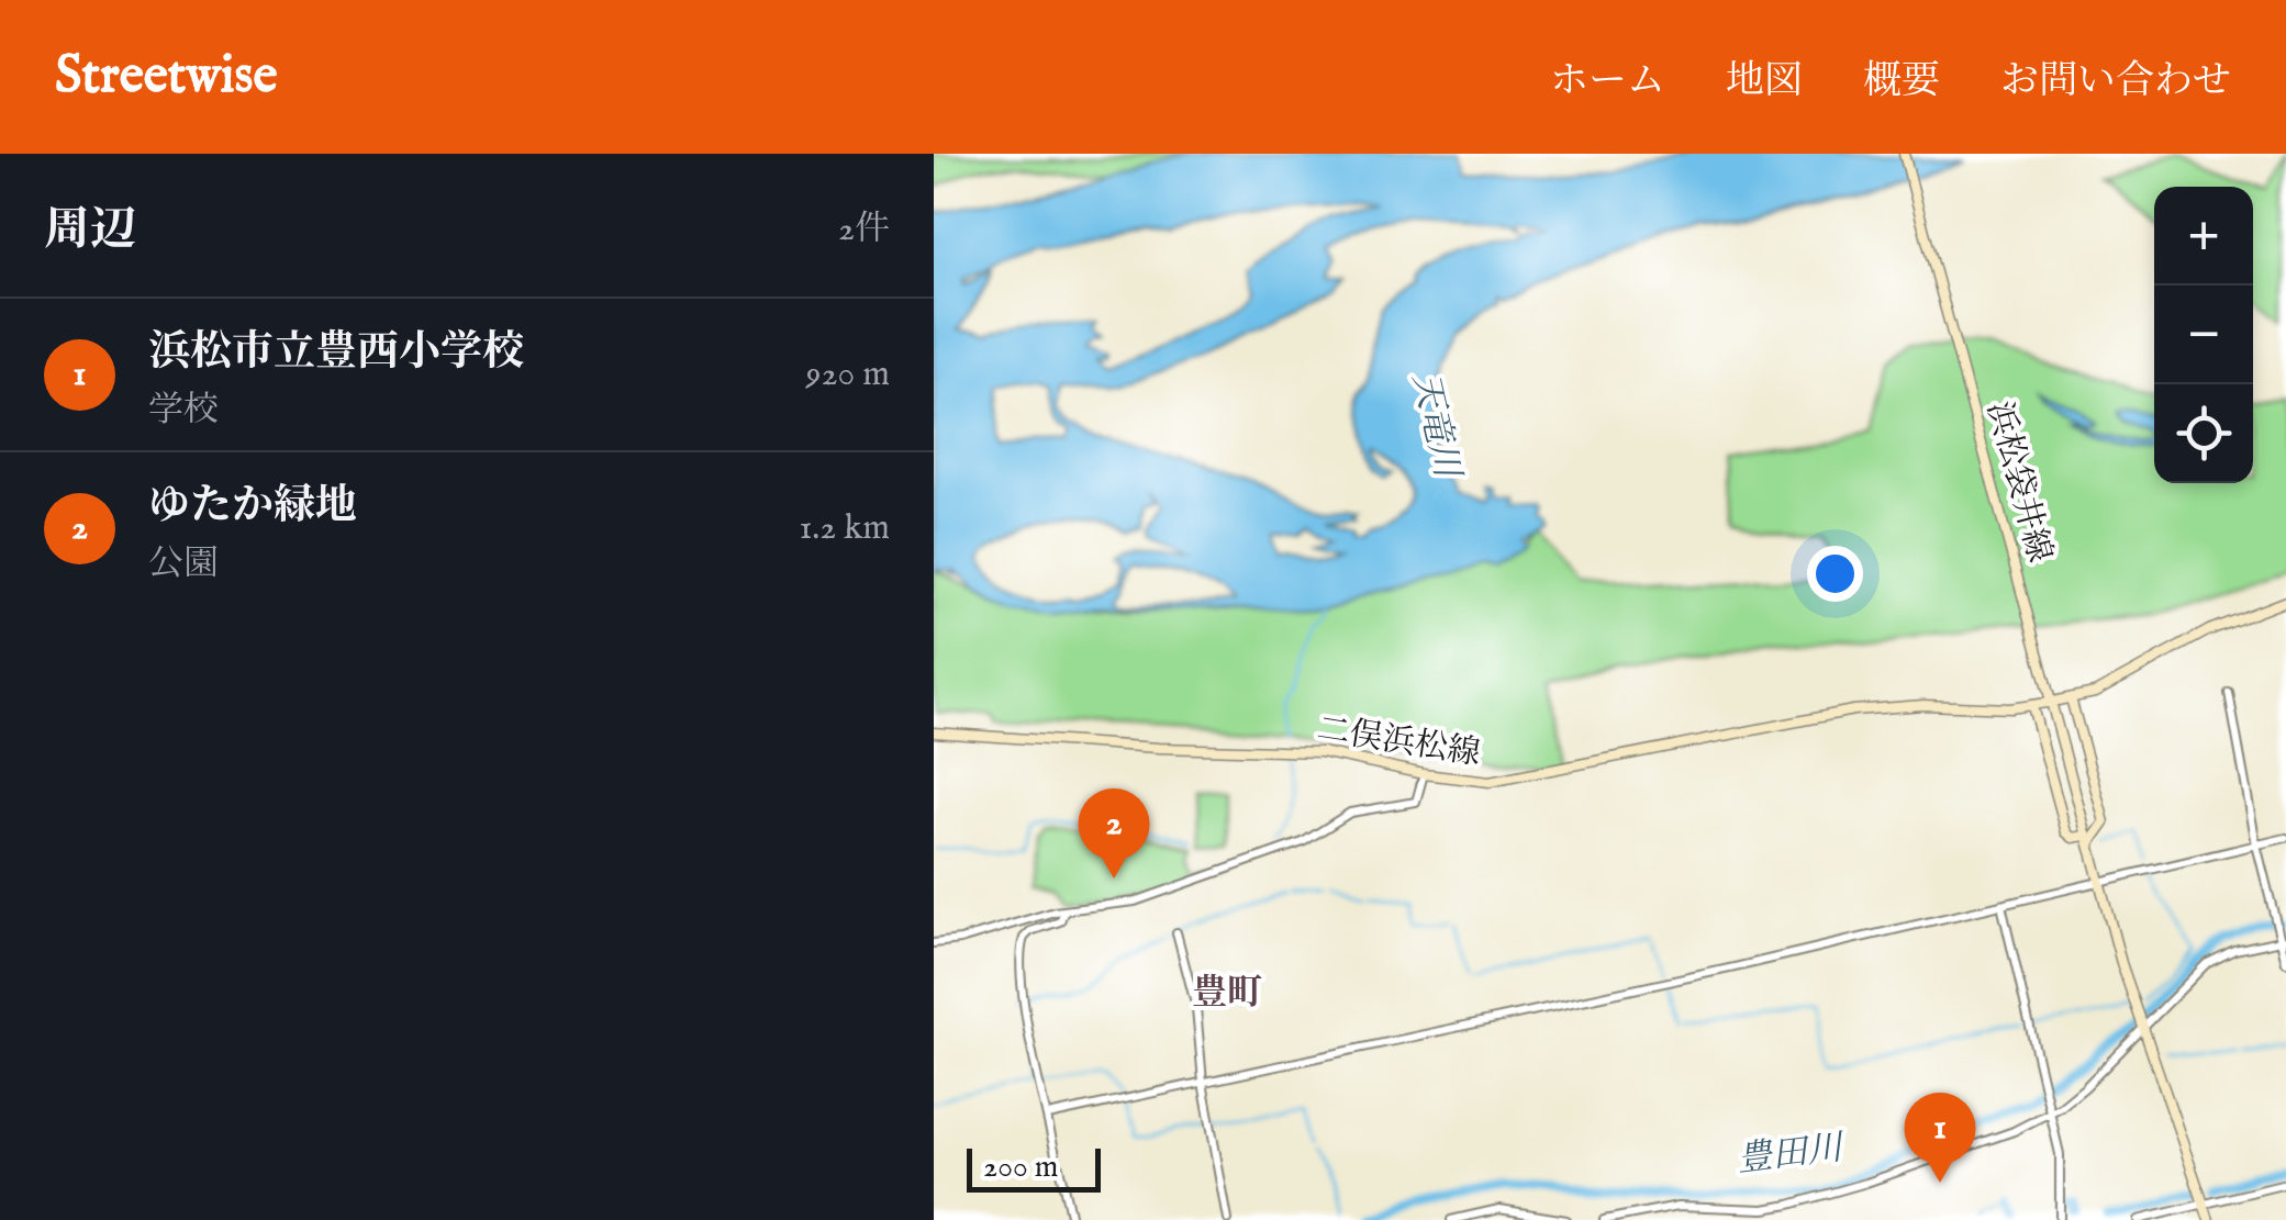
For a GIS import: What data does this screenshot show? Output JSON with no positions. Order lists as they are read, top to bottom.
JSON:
{
  "streets": {
    "main road": ["浜松袋井線", "二俣浜松線"]
  },
  "districts": ["豊町"],
  "water": ["天竜川", "豊田川"],
  "scale_bar": "200 m",
  "page": {
    "header": "Streetwise",
    "nav": [
      "ホーム",
      "地図",
      "概要",
      "お問い合わせ"
    ],
    "heading": ["周辺", "2件"],
    "map_buttons": ["+", "−"],
    "list": [
      {
        "mark": "1",
        "name": "浜松市立豊西小学校",
        "note": "学校",
        "value": "920 m"
      },
      {
        "mark": "2",
        "name": "ゆたか緑地",
        "note": "公園",
        "value": "1.2 km"
      }
    ],
    "pins": ["2", "1"],
    "scale": "200 m"
  }
}
